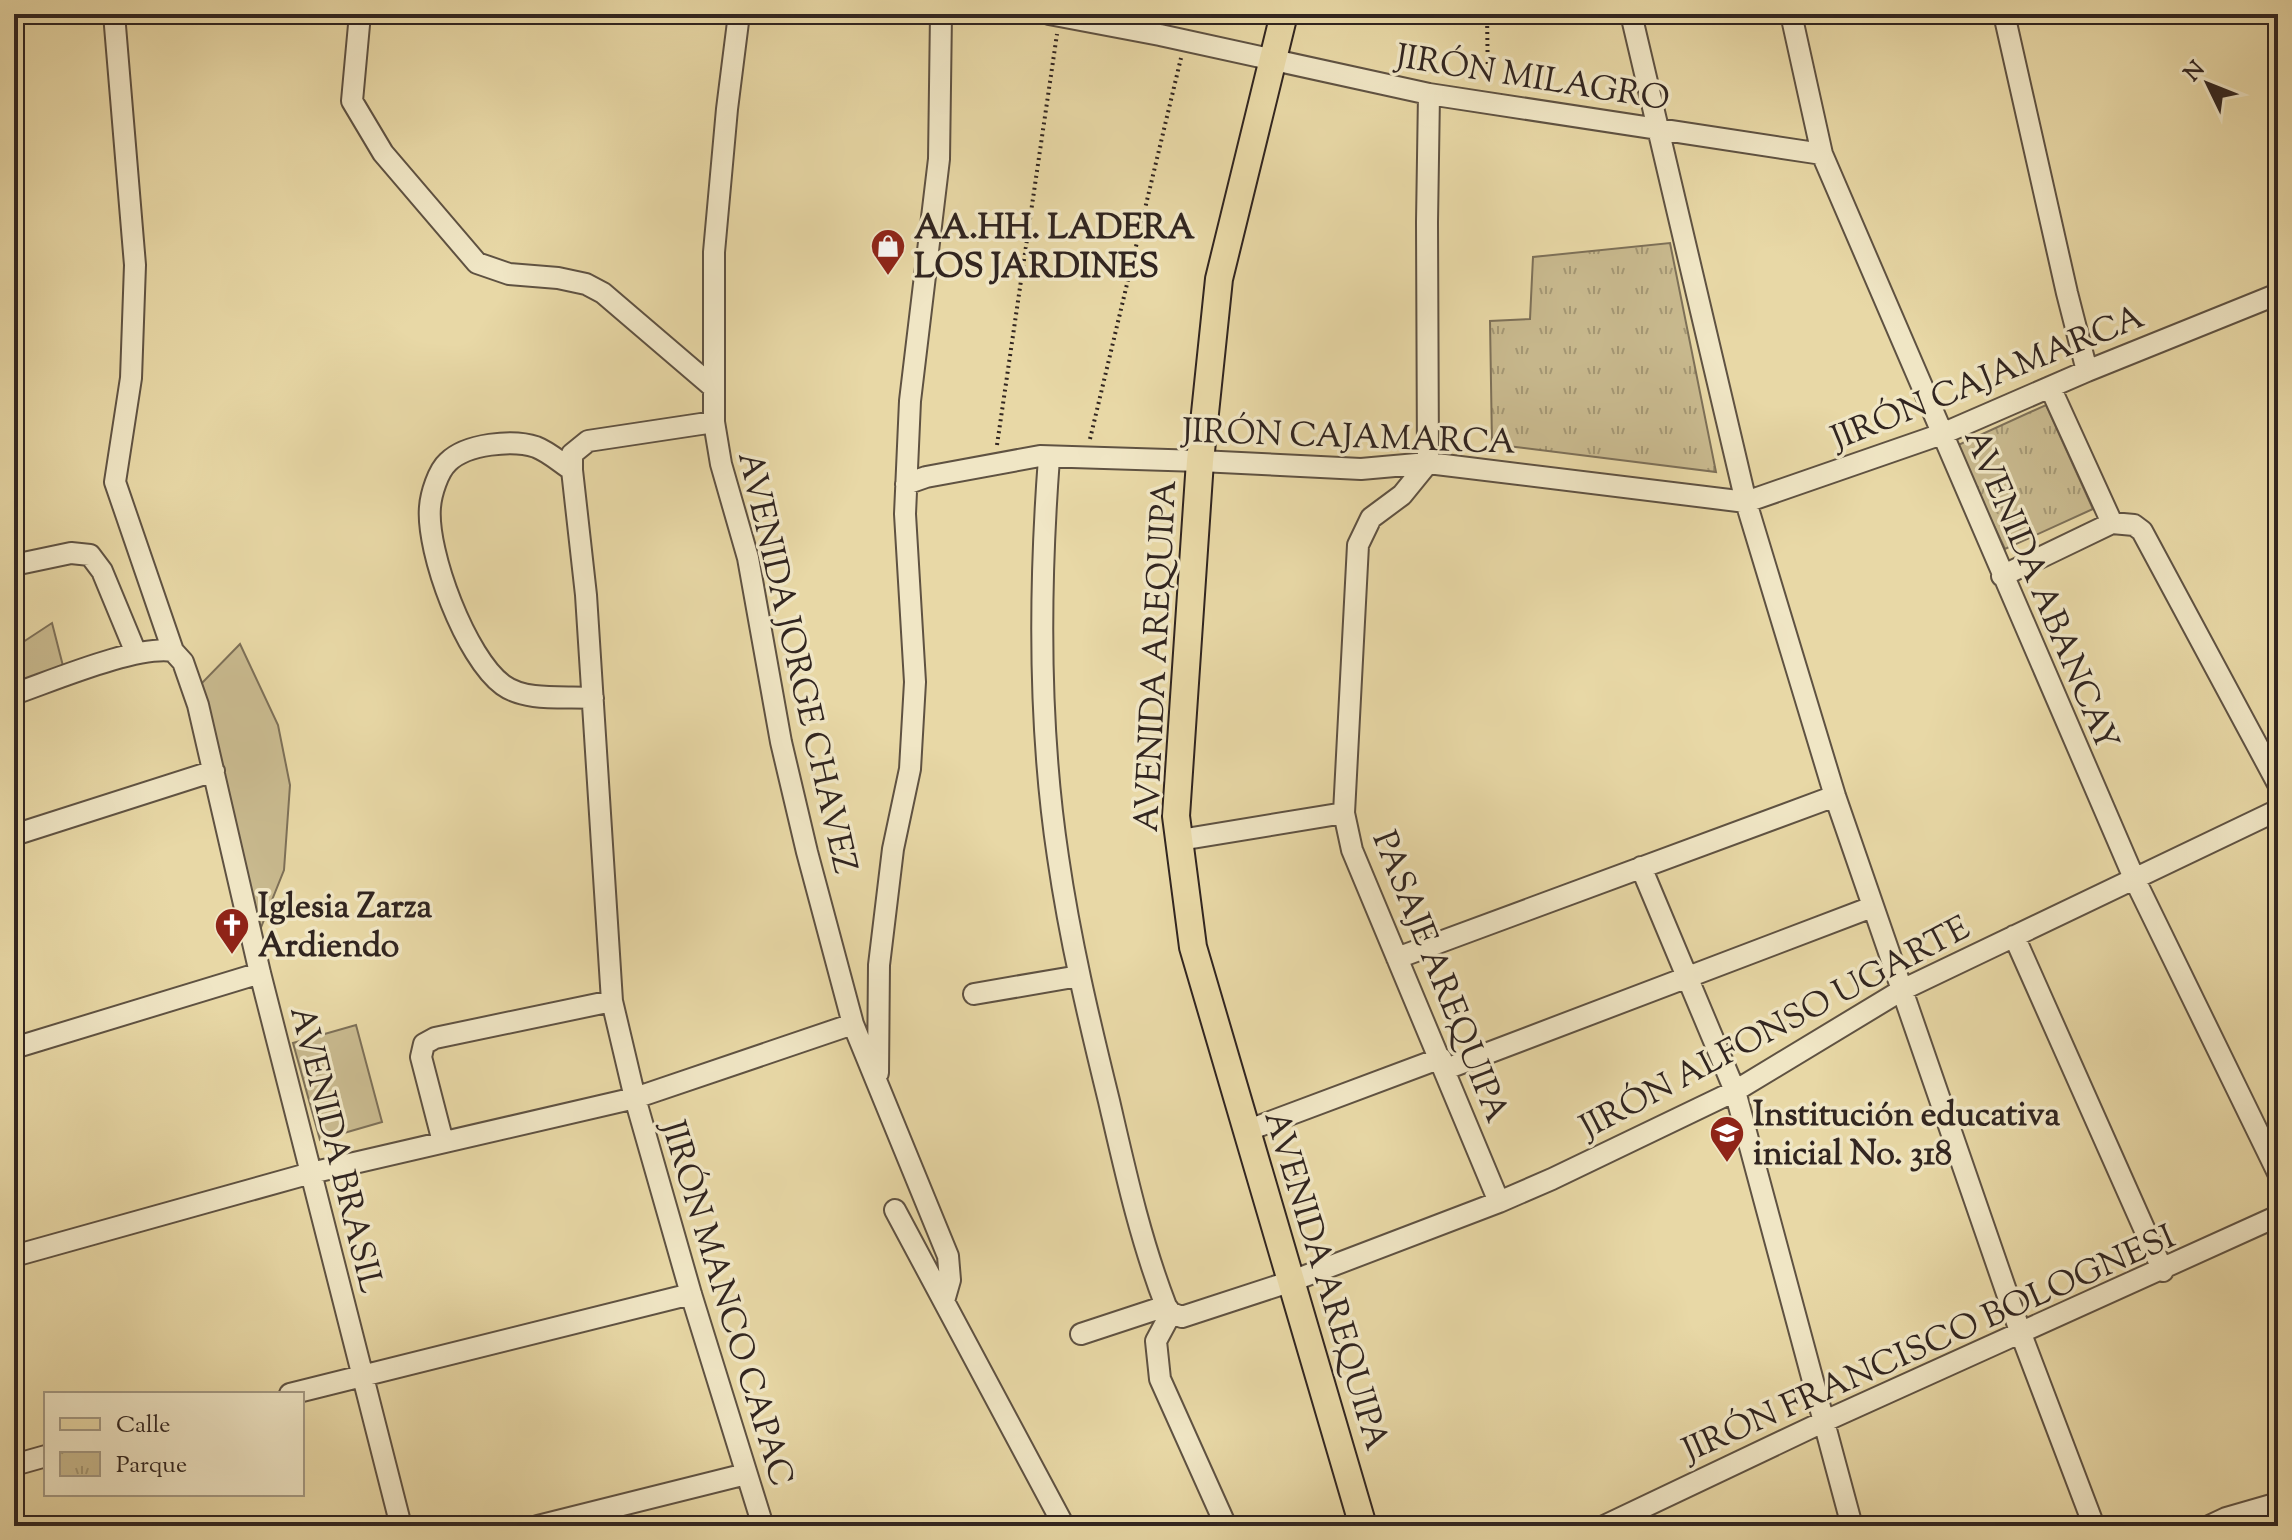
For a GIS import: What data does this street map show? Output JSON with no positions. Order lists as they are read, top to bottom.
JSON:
{
  "streets": {
    "main road": ["AVENIDA AREQUIPA"],
    "street": [
      "JIRÓN MILAGRO",
      "JIRÓN CAJAMARCA",
      "AVENIDA ABANCAY",
      "AVENIDA JORGE CHAVEZ",
      "PASAJE AREQUIPA",
      "JIRÓN ALFONSO UGARTE",
      "AVENIDA BRASIL",
      "JIRÓN MANCO CAPAC",
      "JIRÓN FRANCISCO BOLOGNESI"
    ]
  },
  "crossings": [
    ["JIRÓN MILAGRO", "AVENIDA ABANCAY"],
    ["JIRÓN MILAGRO", "AVENIDA AREQUIPA"],
    ["JIRÓN CAJAMARCA", "AVENIDA ABANCAY"],
    ["JIRÓN CAJAMARCA", "AVENIDA AREQUIPA"],
    ["JIRÓN CAJAMARCA", "PASAJE AREQUIPA"],
    ["AVENIDA ABANCAY", "JIRÓN ALFONSO UGARTE"],
    ["AVENIDA AREQUIPA", "JIRÓN ALFONSO UGARTE"],
    ["PASAJE AREQUIPA", "JIRÓN ALFONSO UGARTE"]
  ],
  "places": {
    "shop": ["AA.HH. LADERA LOS JARDINES"],
    "church": ["Iglesia Zarza Ardiendo"],
    "school or university": ["Institución educativa inicial No. 318"]
  },
  "legend": ["Calle", "Parque"],
  "north": "top left"
}
